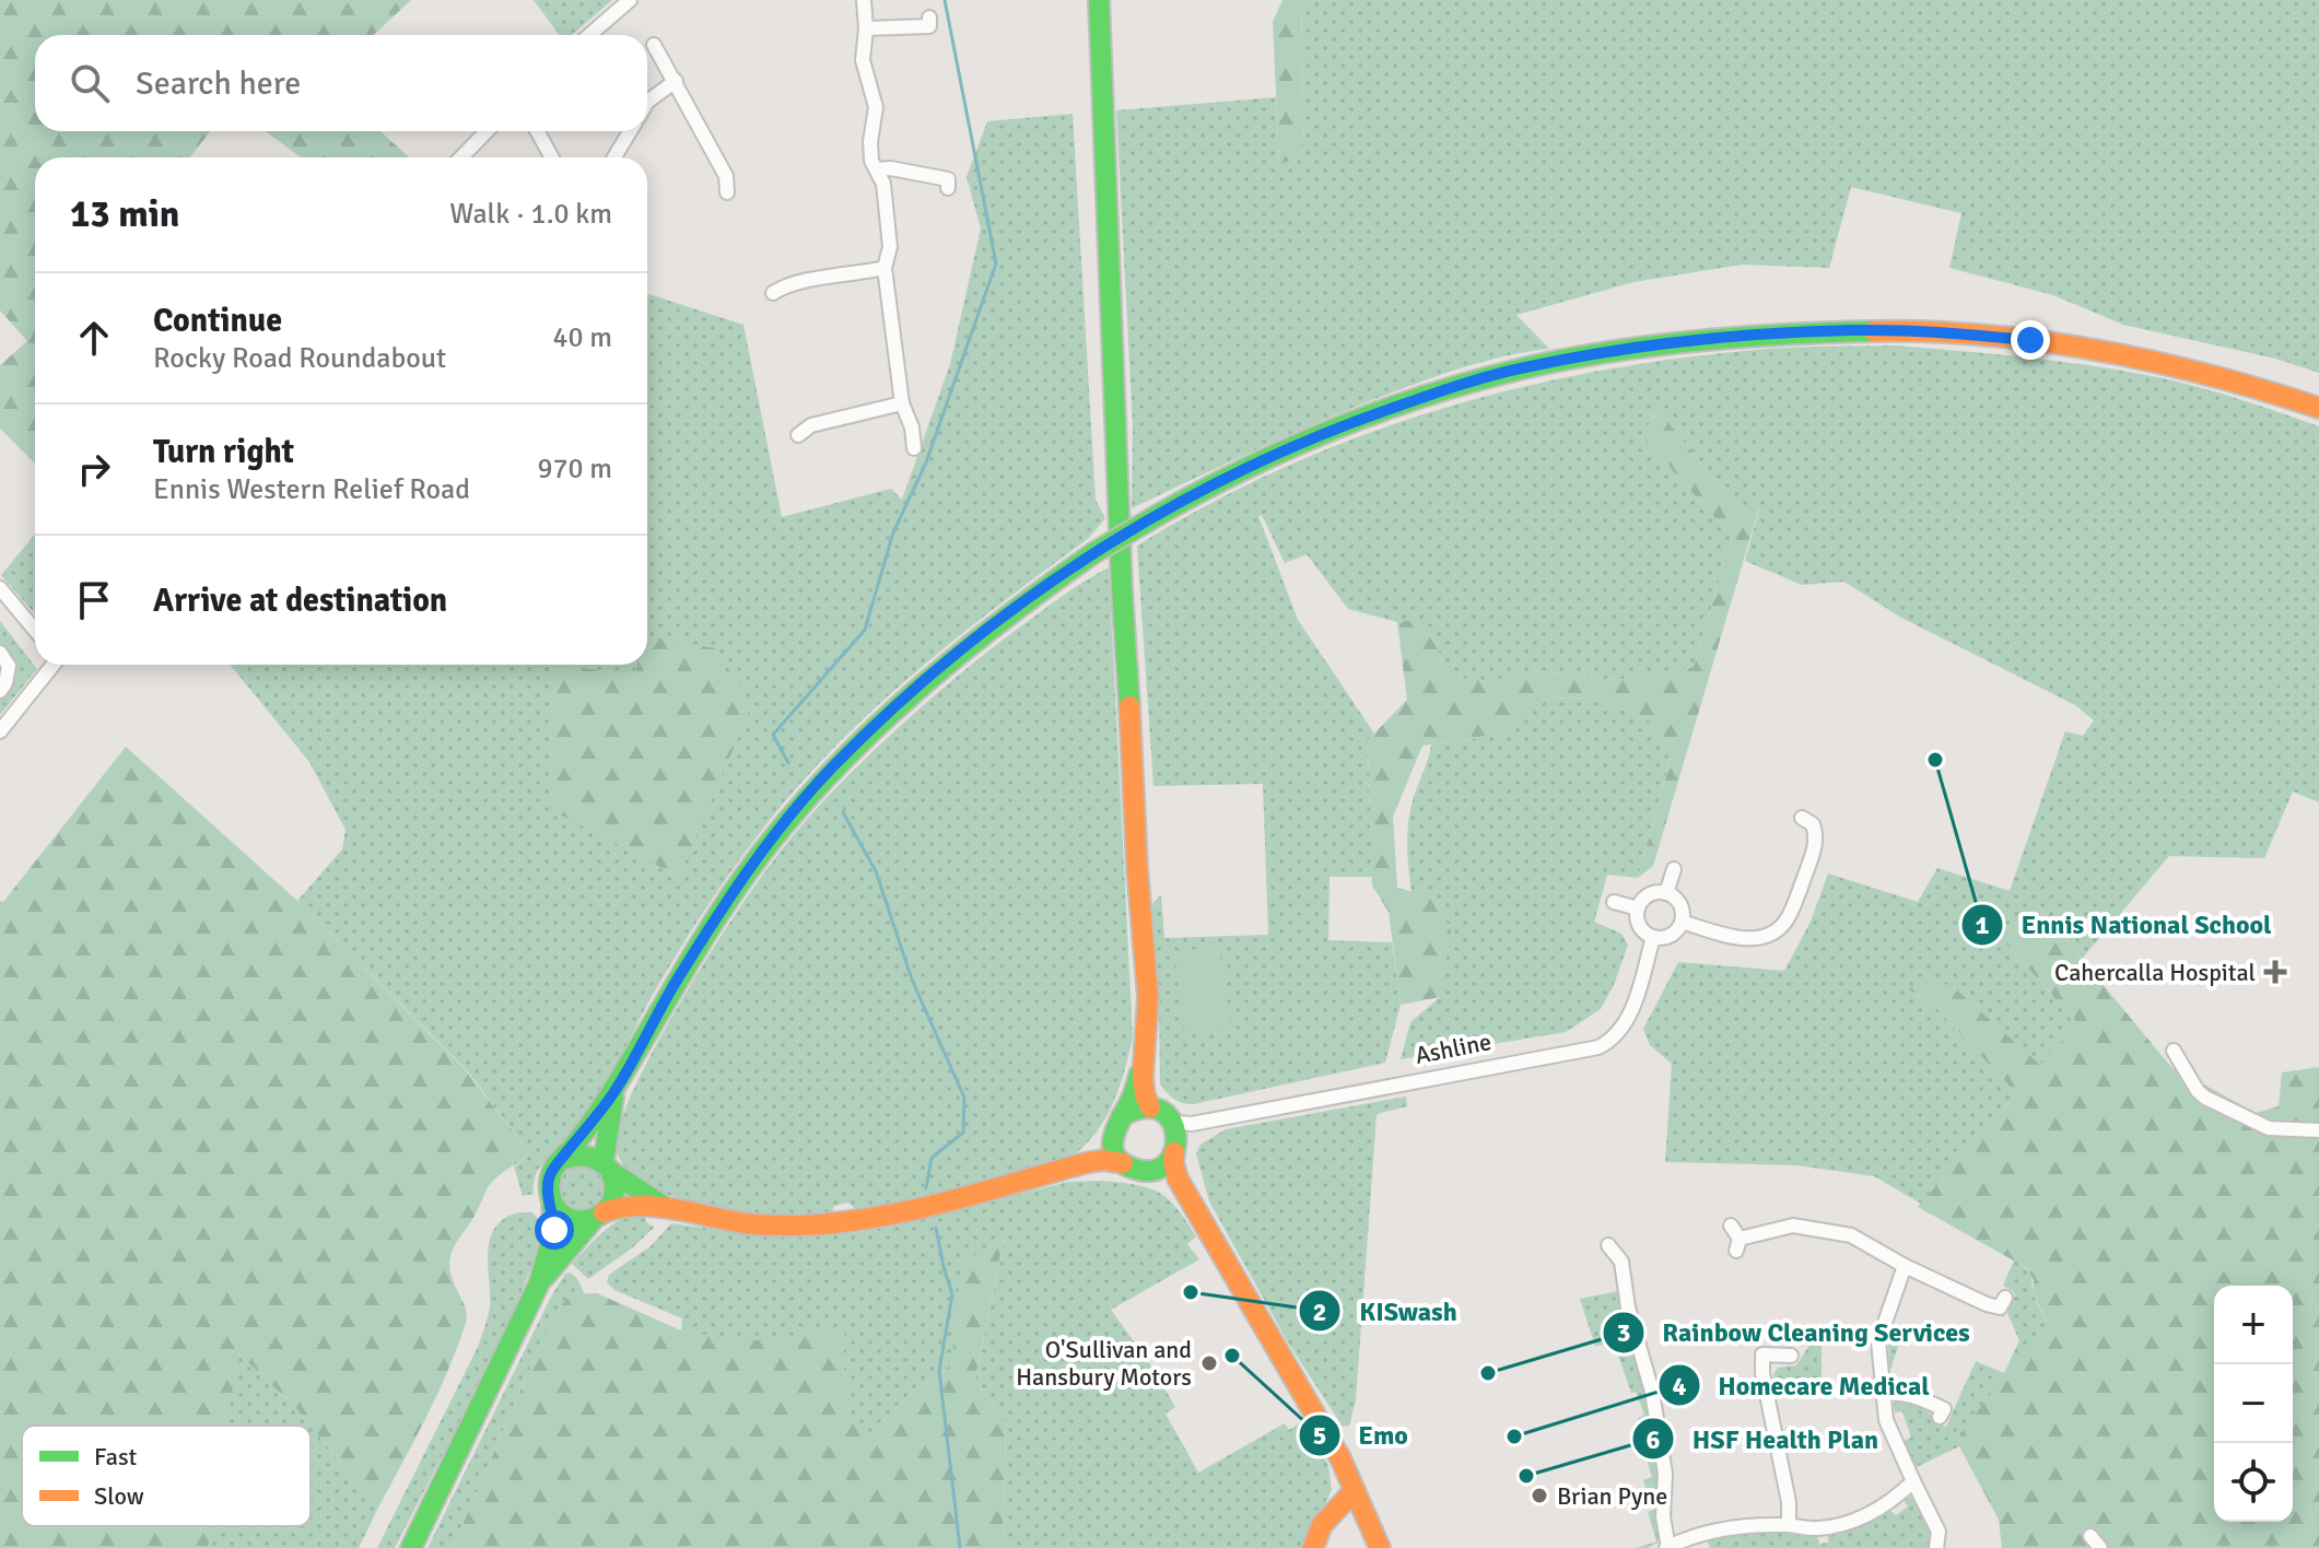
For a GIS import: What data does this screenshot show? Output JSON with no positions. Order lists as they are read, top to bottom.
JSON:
{
  "streets": {
    "street": ["Ashline"]
  },
  "places": {
    "other": [
      "Ennis National School",
      "KISwash",
      "Emo",
      "O'Sullivan and Hansbury Motors",
      "Rainbow Cleaning Services",
      "Homecare Medical",
      "HSF Health Plan",
      "Brian Pyne"
    ],
    "health": ["Cahercalla Hospital"]
  },
  "legend": ["Fast", "Slow"],
  "page": {
    "search": "Search here",
    "heading": ["13 min", "Walk · 1.0 km"],
    "list": [
      ["Continue", "Rocky Road Roundabout", "40 m"],
      ["Turn right", "Ennis Western Relief Road", "970 m"],
      "Arrive at destination"
    ],
    "map_buttons": ["+", "−"]
  }
}
